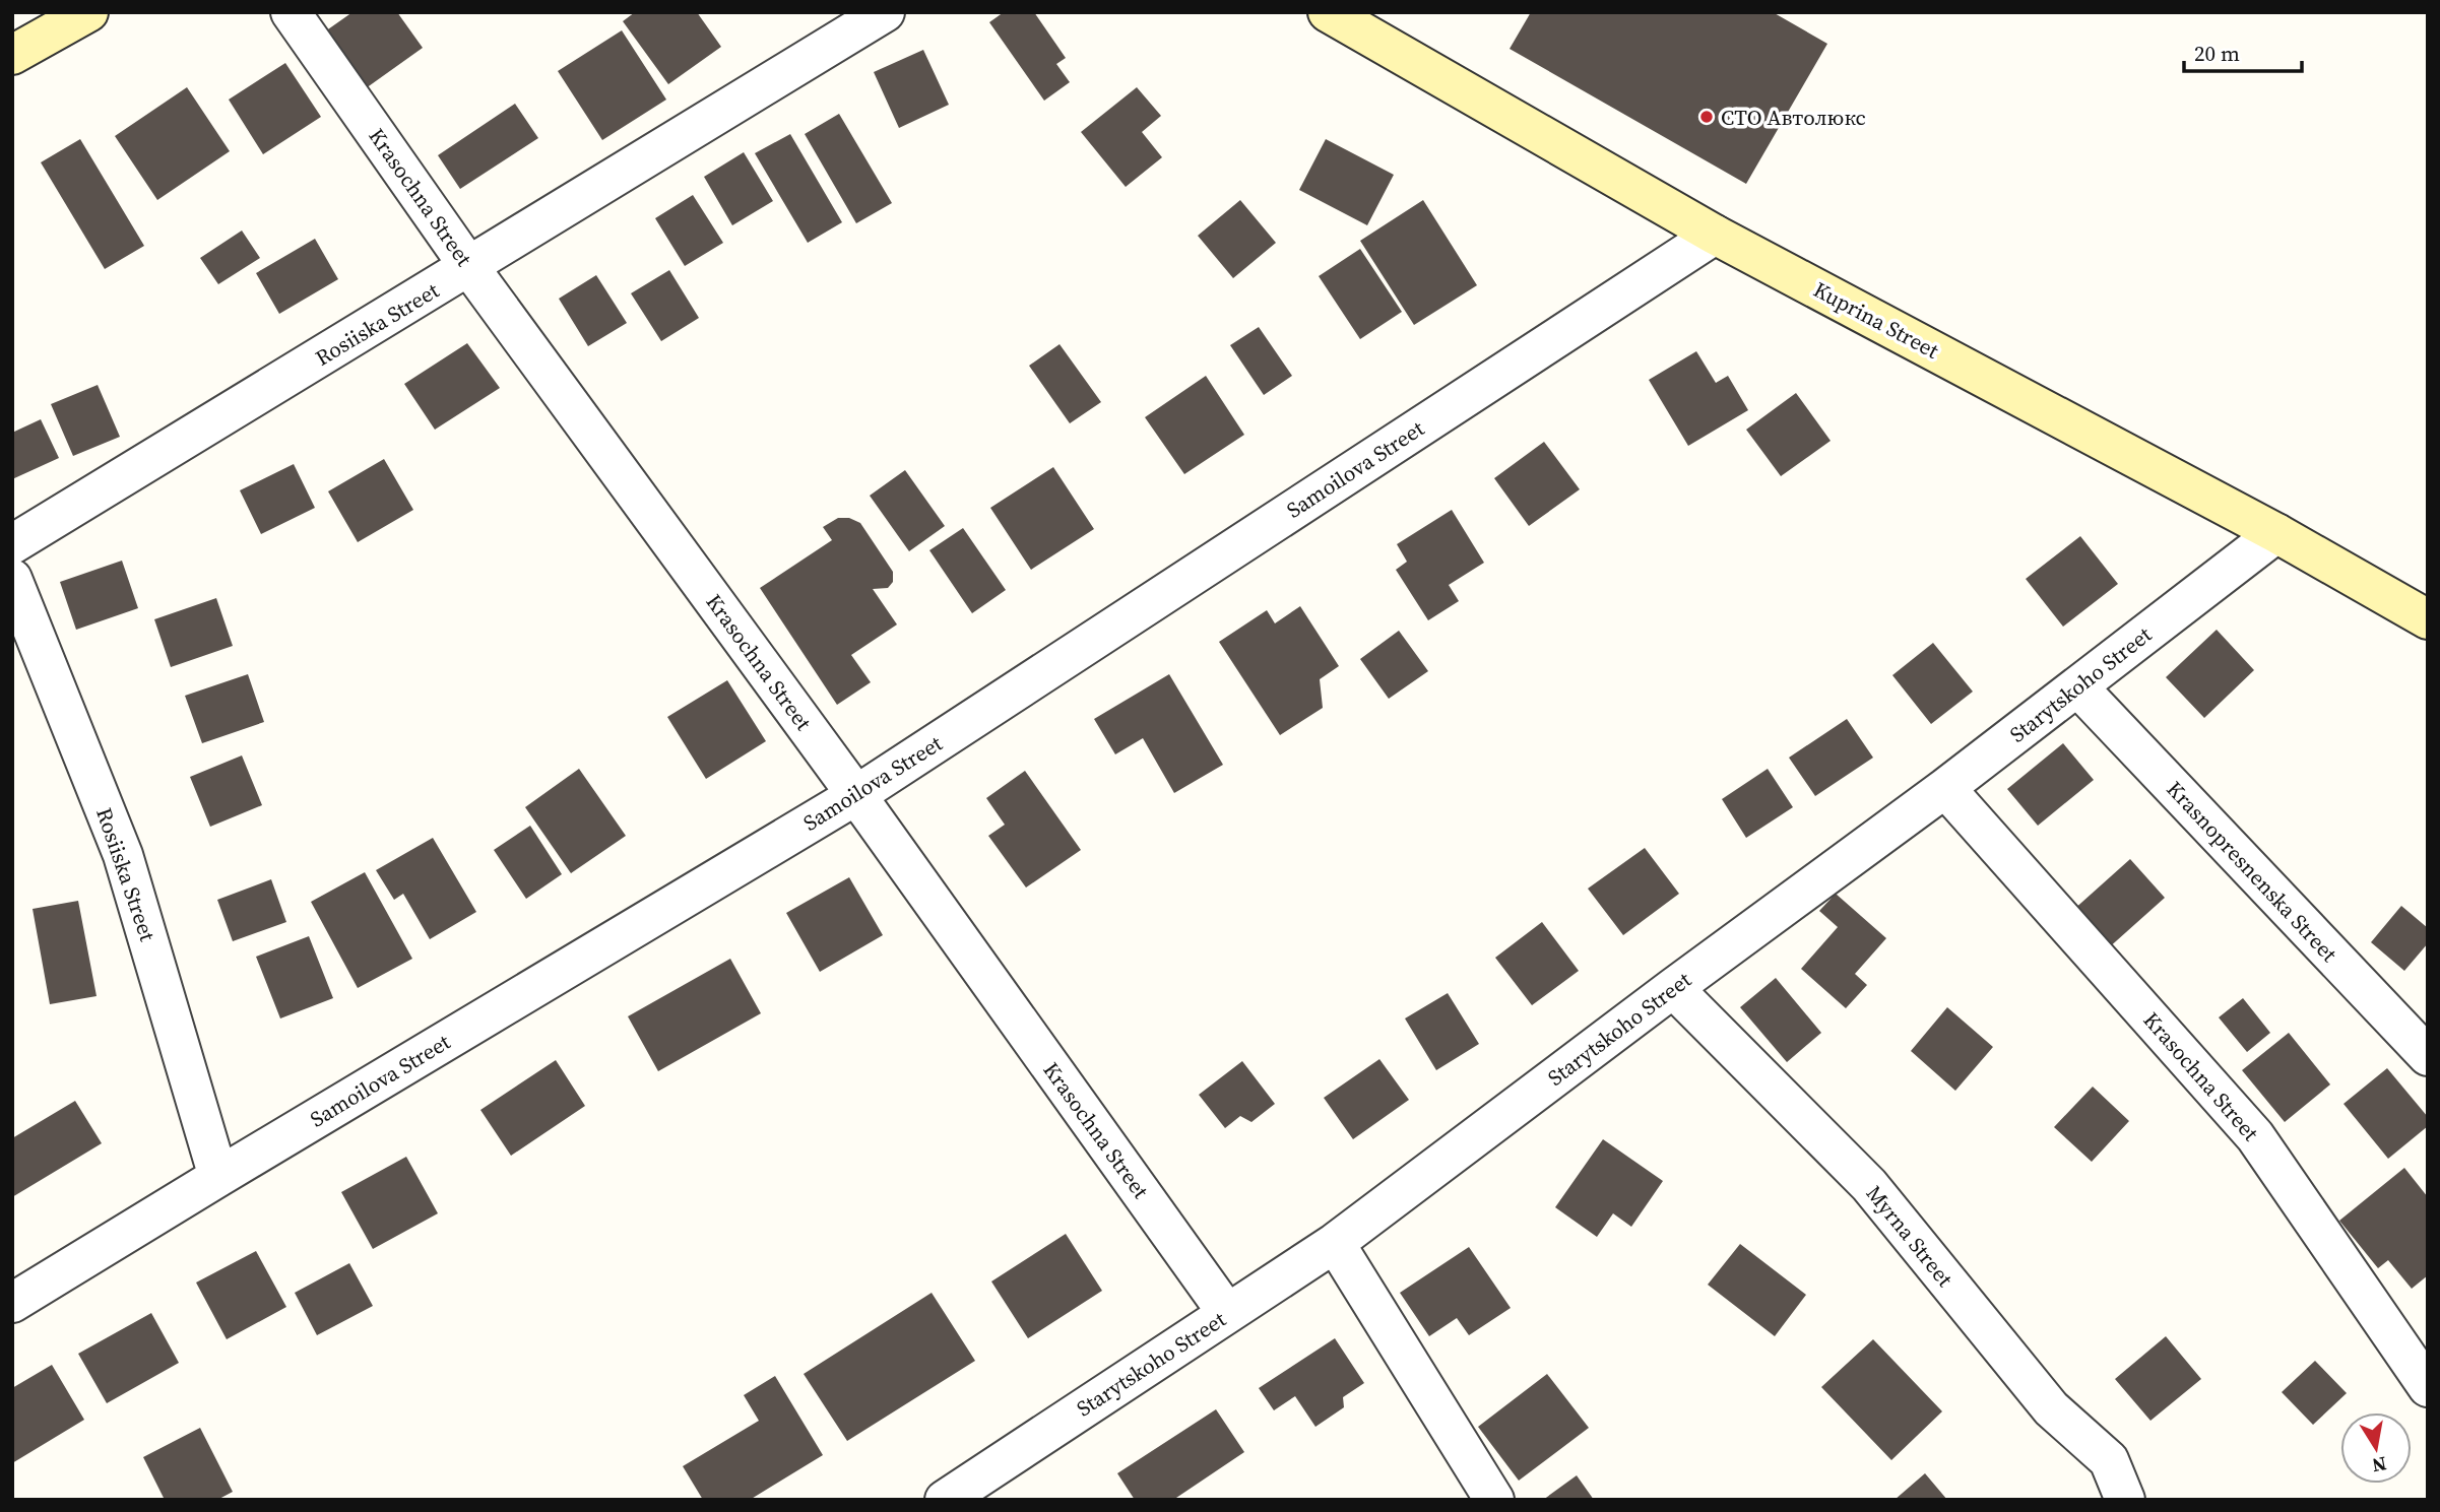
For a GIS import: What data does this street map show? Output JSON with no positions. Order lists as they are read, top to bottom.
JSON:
{
  "streets": {
    "main road": ["Kuprina Street"],
    "street": [
      "Krasochna Street",
      "Rosiiska Street",
      "Samoilova Street",
      "Starytskoho Street",
      "Krasnopresnenska Street",
      "Myrna Street"
    ]
  },
  "crossings": [
    ["Krasochna Street", "Rosiiska Street"],
    ["Krasochna Street", "Samoilova Street"],
    ["Krasochna Street", "Starytskoho Street"],
    ["Kuprina Street", "Samoilova Street"],
    ["Kuprina Street", "Starytskoho Street"],
    ["Rosiiska Street", "Samoilova Street"],
    ["Starytskoho Street", "Krasnopresnenska Street"],
    ["Starytskoho Street", "Myrna Street"]
  ],
  "places": ["СТО Автолюкс"],
  "scale_bar": "20 m",
  "north": "bottom"
}
